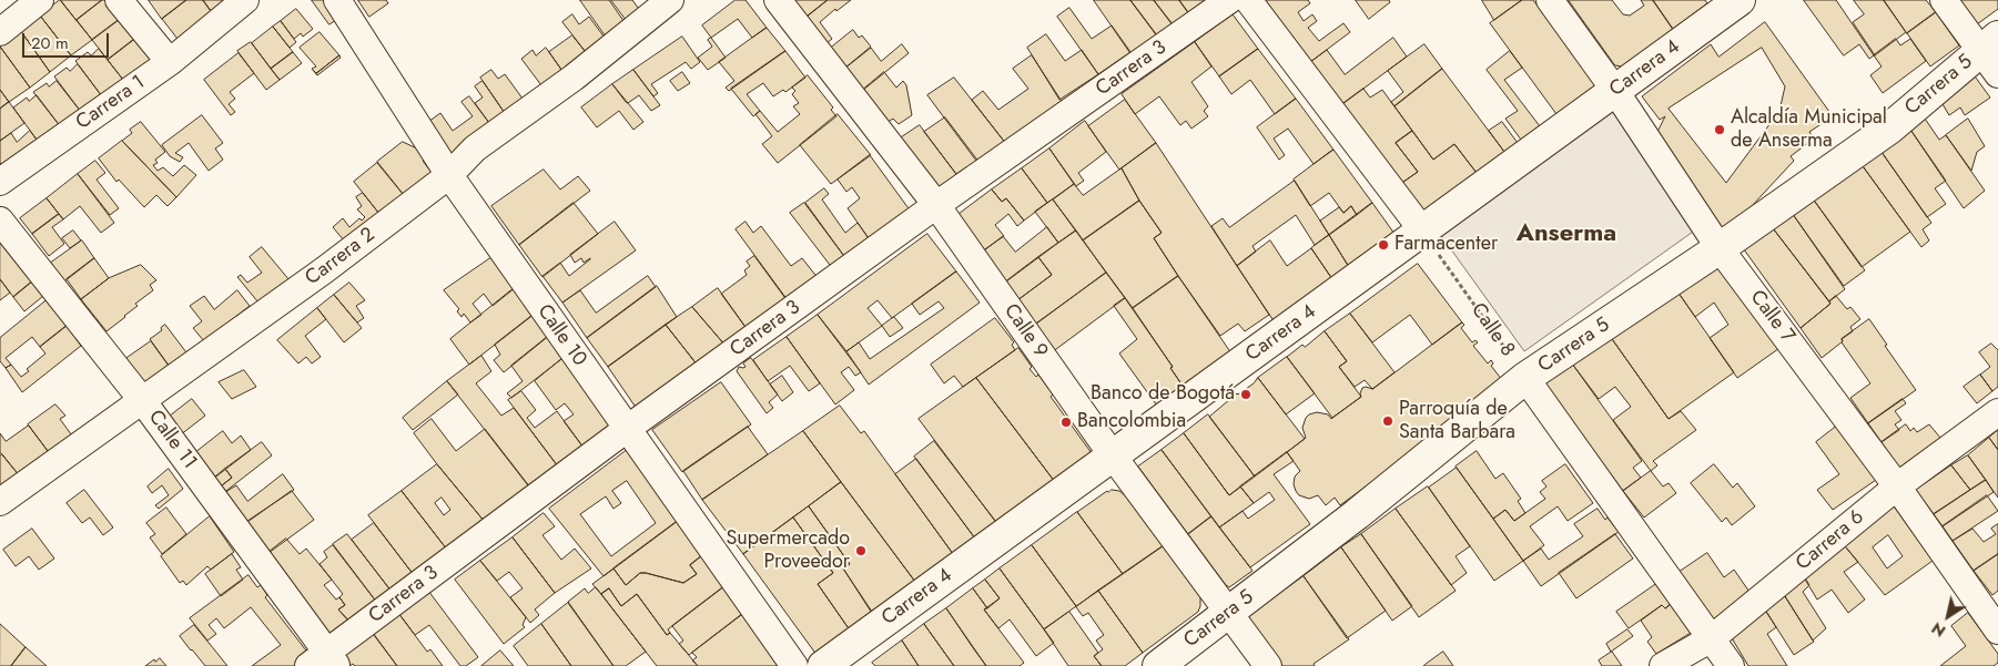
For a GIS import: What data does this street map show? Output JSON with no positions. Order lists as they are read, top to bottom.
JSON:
{
  "streets": {
    "street": [
      "Carrera 3",
      "Carrera 4",
      "Carrera 5",
      "Carrera 1",
      "Carrera 2",
      "Calle 7",
      "Calle 8",
      "Calle 9",
      "Calle 10",
      "Calle 11",
      "Carrera 6"
    ]
  },
  "crossings": [
    ["Carrera 3", "Calle 9"],
    ["Carrera 3", "Calle 10"],
    ["Carrera 3", "Calle 11"],
    ["Carrera 4", "Calle 7"],
    ["Carrera 4", "Calle 8"],
    ["Carrera 4", "Calle 9"],
    ["Carrera 5", "Calle 7"],
    ["Carrera 5", "Calle 8"],
    ["Carrera 5", "Calle 9"],
    ["Carrera 2", "Calle 10"],
    ["Carrera 2", "Calle 11"],
    ["Calle 7", "Carrera 6"],
    ["Calle 8", "Carrera 6"]
  ],
  "districts": ["Anserma"],
  "places": [
    "Alcaldía Municipal de Anserma",
    "Farmacenter",
    "Banco de Bogotá",
    "Parroquía de Santa Barbara",
    "Bancolombia",
    "Supermercado Proveedor"
  ],
  "scale_bar": "20 m",
  "north": "bottom left"
}
